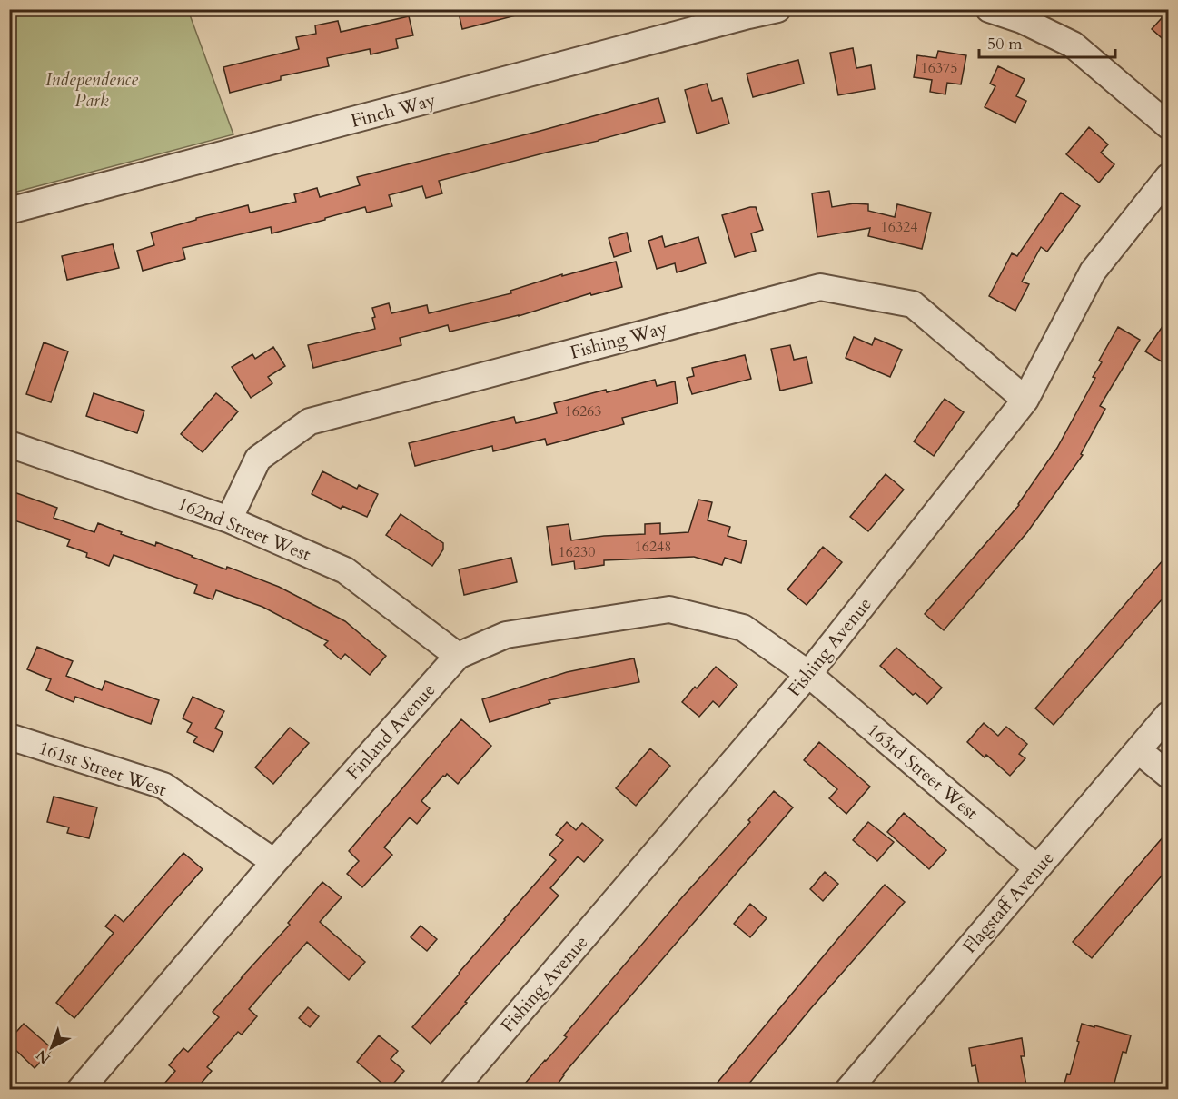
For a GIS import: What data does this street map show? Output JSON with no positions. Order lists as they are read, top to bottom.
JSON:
{
  "streets": {
    "street": [
      "Finch Way",
      "Fishing Way",
      "162nd Street West",
      "Fishing Avenue",
      "Finland Avenue",
      "161st Street West",
      "163rd Street West",
      "Flagstaff Avenue"
    ]
  },
  "crossings": [
    ["Fishing Way", "162nd Street West"],
    ["Fishing Way", "Fishing Avenue"],
    ["162nd Street West", "Finland Avenue"],
    ["Fishing Avenue", "Finland Avenue"],
    ["Fishing Avenue", "163rd Street West"],
    ["Finland Avenue", "161st Street West"],
    ["Finland Avenue", "163rd Street West"],
    ["163rd Street West", "Flagstaff Avenue"]
  ],
  "parks": ["Independence Park"],
  "house_numbers": [
    "16375",
    "16324",
    "16263",
    "16248",
    "16230"
  ],
  "scale_bar": "50 m",
  "north": "bottom left"
}
